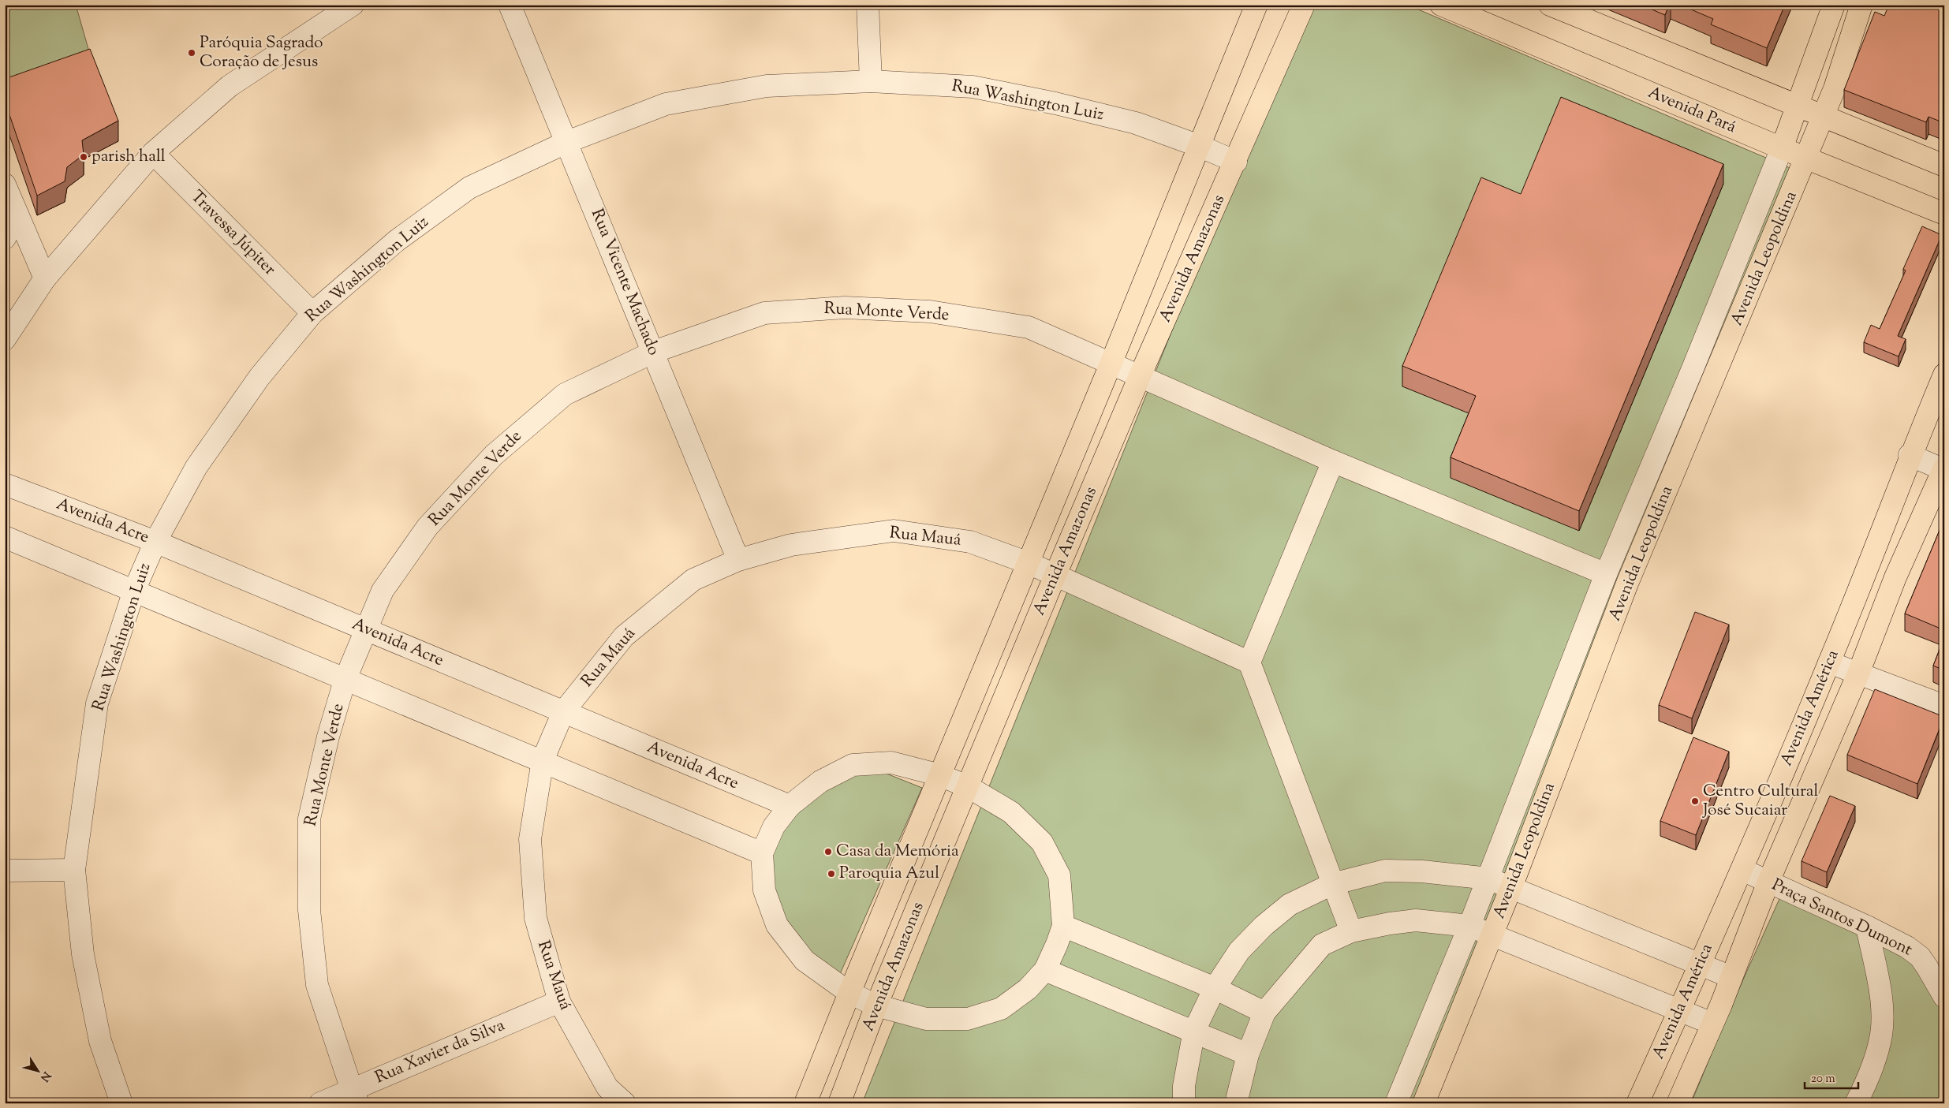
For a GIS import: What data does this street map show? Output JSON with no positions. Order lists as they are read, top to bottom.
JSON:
{
  "streets": {
    "main road": [
      "Avenida Pará",
      "Avenida Amazonas",
      "Avenida Leopoldina",
      "Avenida América"
    ],
    "street": [
      "Rua Washington Luiz",
      "Travessa Júpiter",
      "Rua Vicente Machado",
      "Rua Monte Verde",
      "Avenida Acre",
      "Rua Mauá",
      "Praça Santos Dumont",
      "Rua Xavier da Silva"
    ]
  },
  "crossings": [
    ["Rua Washington Luiz", "Travessa Júpiter"],
    ["Rua Washington Luiz", "Avenida Amazonas"],
    ["Rua Washington Luiz", "Rua Vicente Machado"],
    ["Rua Washington Luiz", "Avenida Acre"],
    ["Avenida Pará", "Avenida Leopoldina"],
    ["Avenida Amazonas", "Rua Monte Verde"],
    ["Avenida Amazonas", "Rua Mauá"],
    ["Rua Vicente Machado", "Rua Monte Verde"],
    ["Rua Vicente Machado", "Rua Mauá"],
    ["Rua Monte Verde", "Avenida Acre"],
    ["Rua Monte Verde", "Rua Xavier da Silva"],
    ["Avenida Acre", "Rua Mauá"],
    ["Rua Mauá", "Rua Xavier da Silva"],
    ["Avenida América", "Praça Santos Dumont"]
  ],
  "places": [
    "Paróquia Sagrado Coração de Jesus",
    "parish hall",
    "Centro Cultural José Sucaiar",
    "Casa da Memória",
    "Paroquia Azul"
  ],
  "scale_bar": "20 m",
  "north": "bottom right"
}
